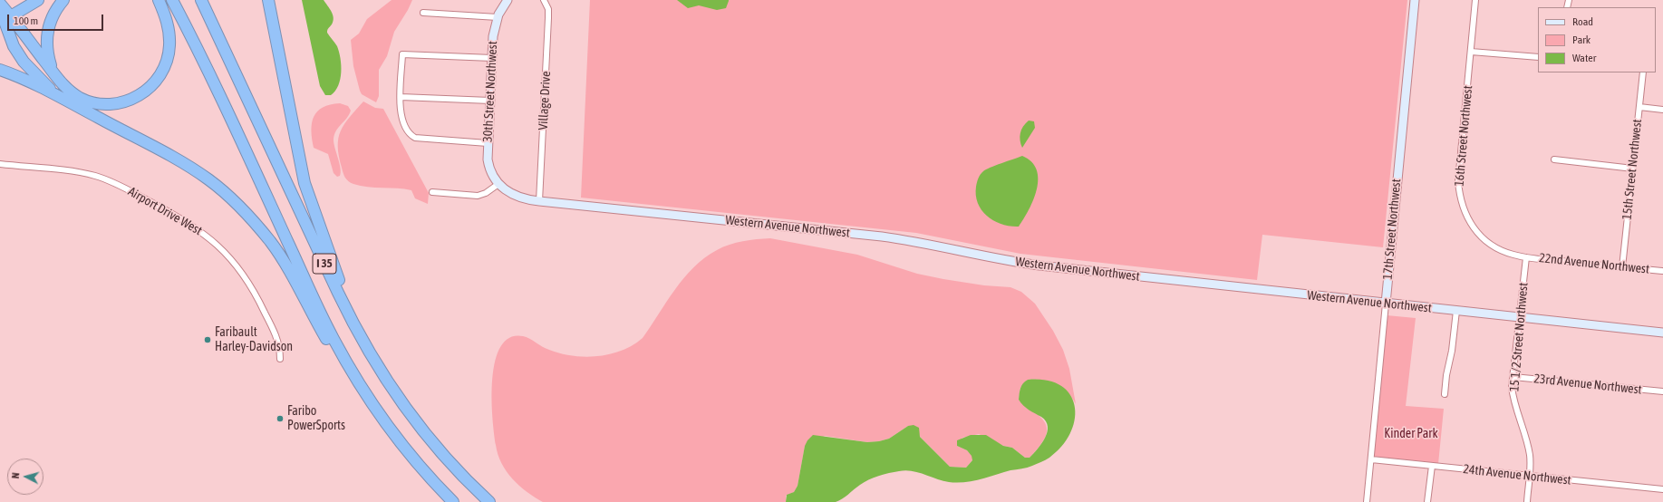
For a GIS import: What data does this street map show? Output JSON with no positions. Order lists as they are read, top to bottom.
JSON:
{
  "streets": {
    "highway": ["I 35"],
    "street": [
      "30th Street Northwest",
      "Village Drive",
      "16th Street Northwest",
      "15th Street Northwest",
      "Airport Drive West",
      "Western Avenue Northwest",
      "17th Street Northwest",
      "22nd Avenue Northwest",
      "15 1/2 Street Northwest",
      "23rd Avenue Northwest",
      "24th Avenue Northwest"
    ]
  },
  "crossings": [
    ["30th Street Northwest", "Western Avenue Northwest"],
    ["Village Drive", "Western Avenue Northwest"],
    ["16th Street Northwest", "22nd Avenue Northwest"],
    ["16th Street Northwest", "15 1/2 Street Northwest"],
    ["15th Street Northwest", "22nd Avenue Northwest"],
    ["Western Avenue Northwest", "17th Street Northwest"],
    ["Western Avenue Northwest", "15 1/2 Street Northwest"],
    ["17th Street Northwest", "24th Avenue Northwest"],
    ["22nd Avenue Northwest", "15 1/2 Street Northwest"],
    ["15 1/2 Street Northwest", "23rd Avenue Northwest"],
    ["15 1/2 Street Northwest", "24th Avenue Northwest"]
  ],
  "parks": ["Kinder Park"],
  "places": ["Faribault Harley-Davidson", "Faribo PowerSports"],
  "legend": ["Road", "Park", "Water"],
  "scale_bar": "100 m",
  "north": "left"
}
